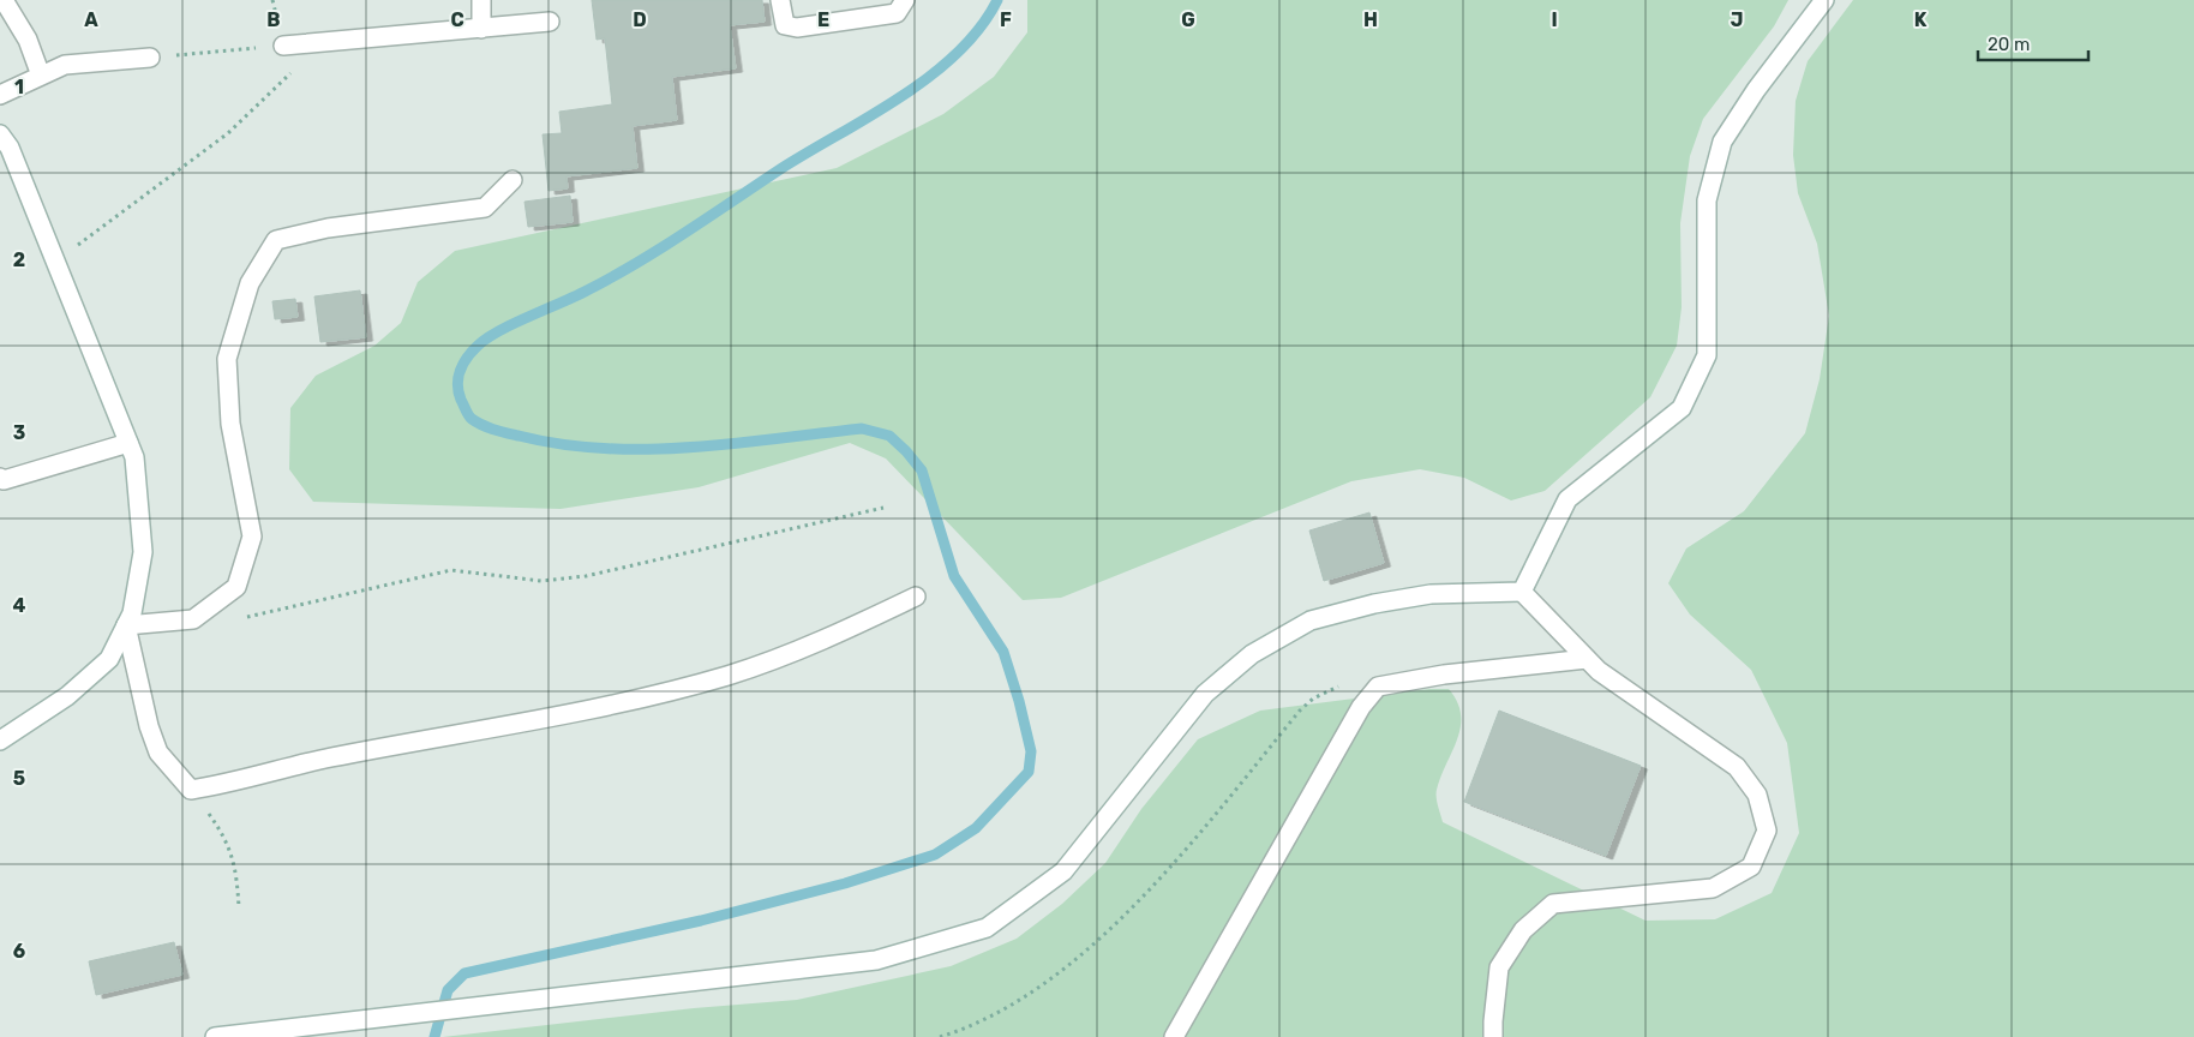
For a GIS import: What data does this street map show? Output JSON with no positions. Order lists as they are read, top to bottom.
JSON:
{
  "scale_bar": "20 m",
  "grid": {
    "columns": [
      "A",
      "B",
      "C",
      "D",
      "E",
      "F",
      "G",
      "H",
      "I",
      "J",
      "K"
    ],
    "rows": [
      "1",
      "2",
      "3",
      "4",
      "5",
      "6"
    ]
  }
}
